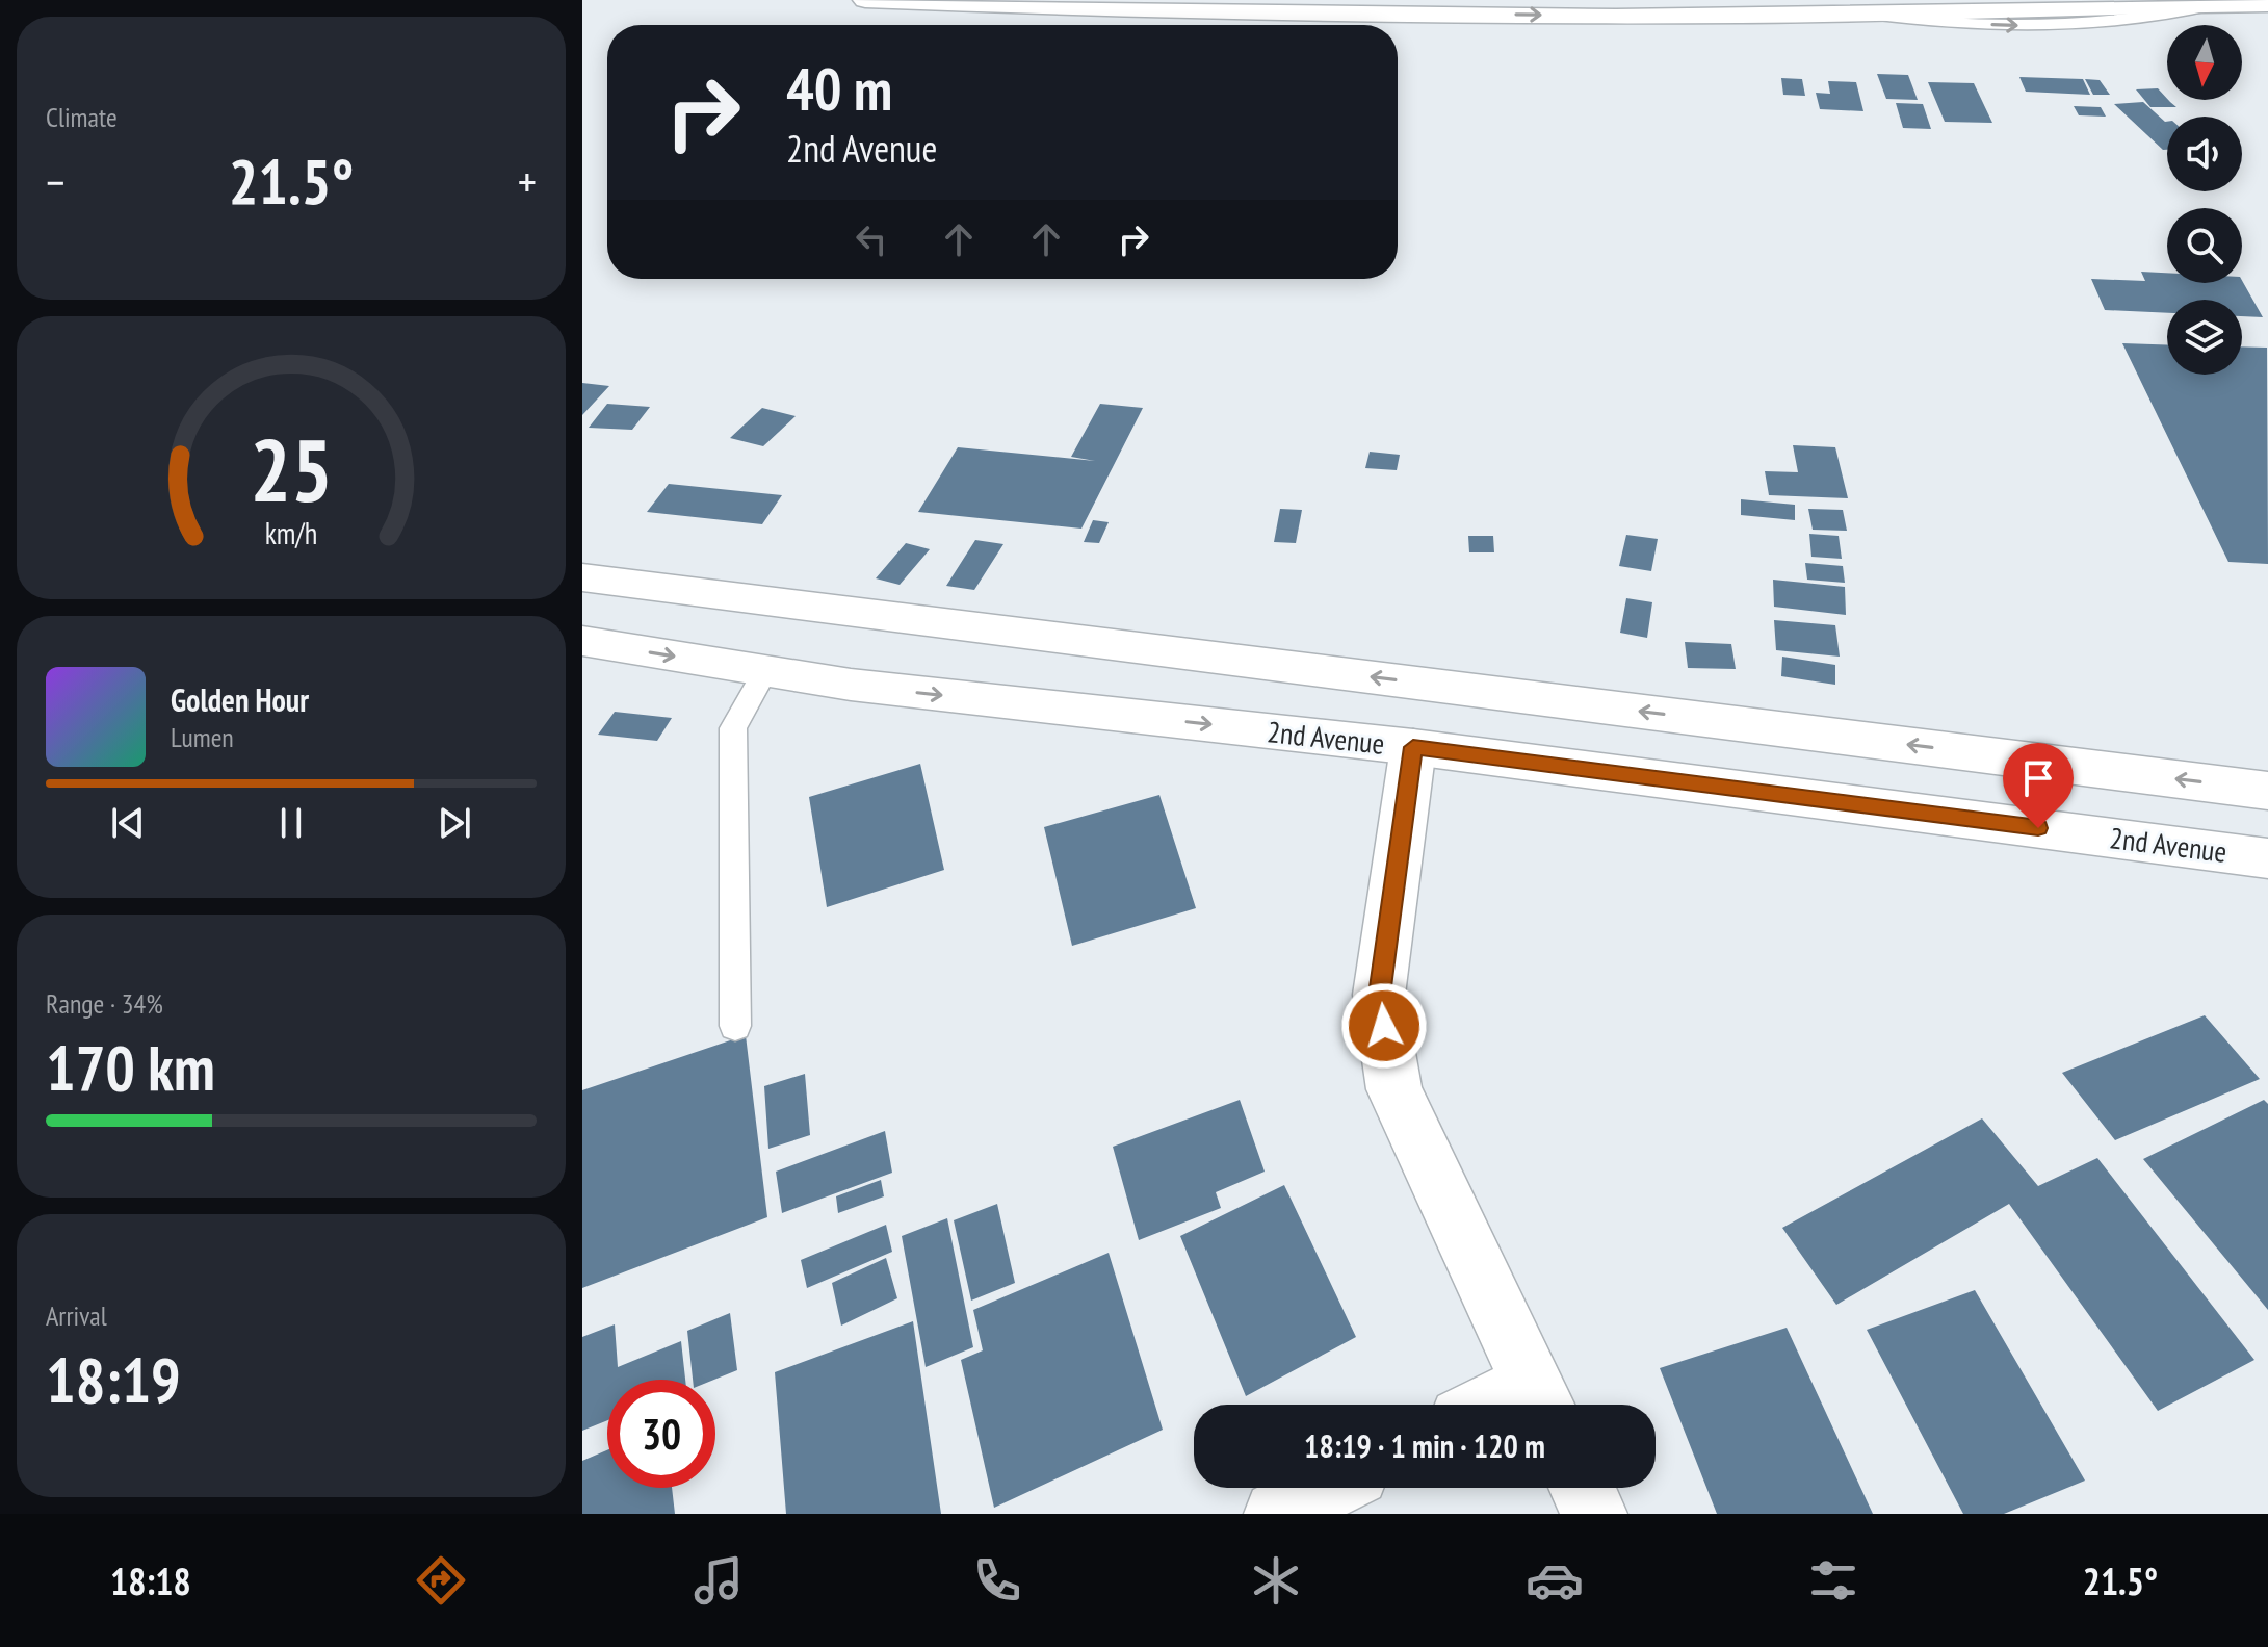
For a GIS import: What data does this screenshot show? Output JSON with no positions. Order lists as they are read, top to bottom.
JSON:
{
  "streets": {
    "street": ["2nd Avenue"]
  },
  "north": "bottom",
  "page": {
    "tile": [
      "Climate",
      ["Range · 34%", "170 km"],
      ["Arrival", "18:19"]
    ],
    "turn": ["40 m", "2nd Avenue"],
    "heat": ["−", "21.5°", "+"],
    "song": ["Golden Hour", "Lumen"],
    "limit": "30",
    "trip": "18:19 · 1 min · 120 m",
    "tabs": ["18:18", "21.5°"],
    "gauge": ["25", "km/h"]
  }
}
